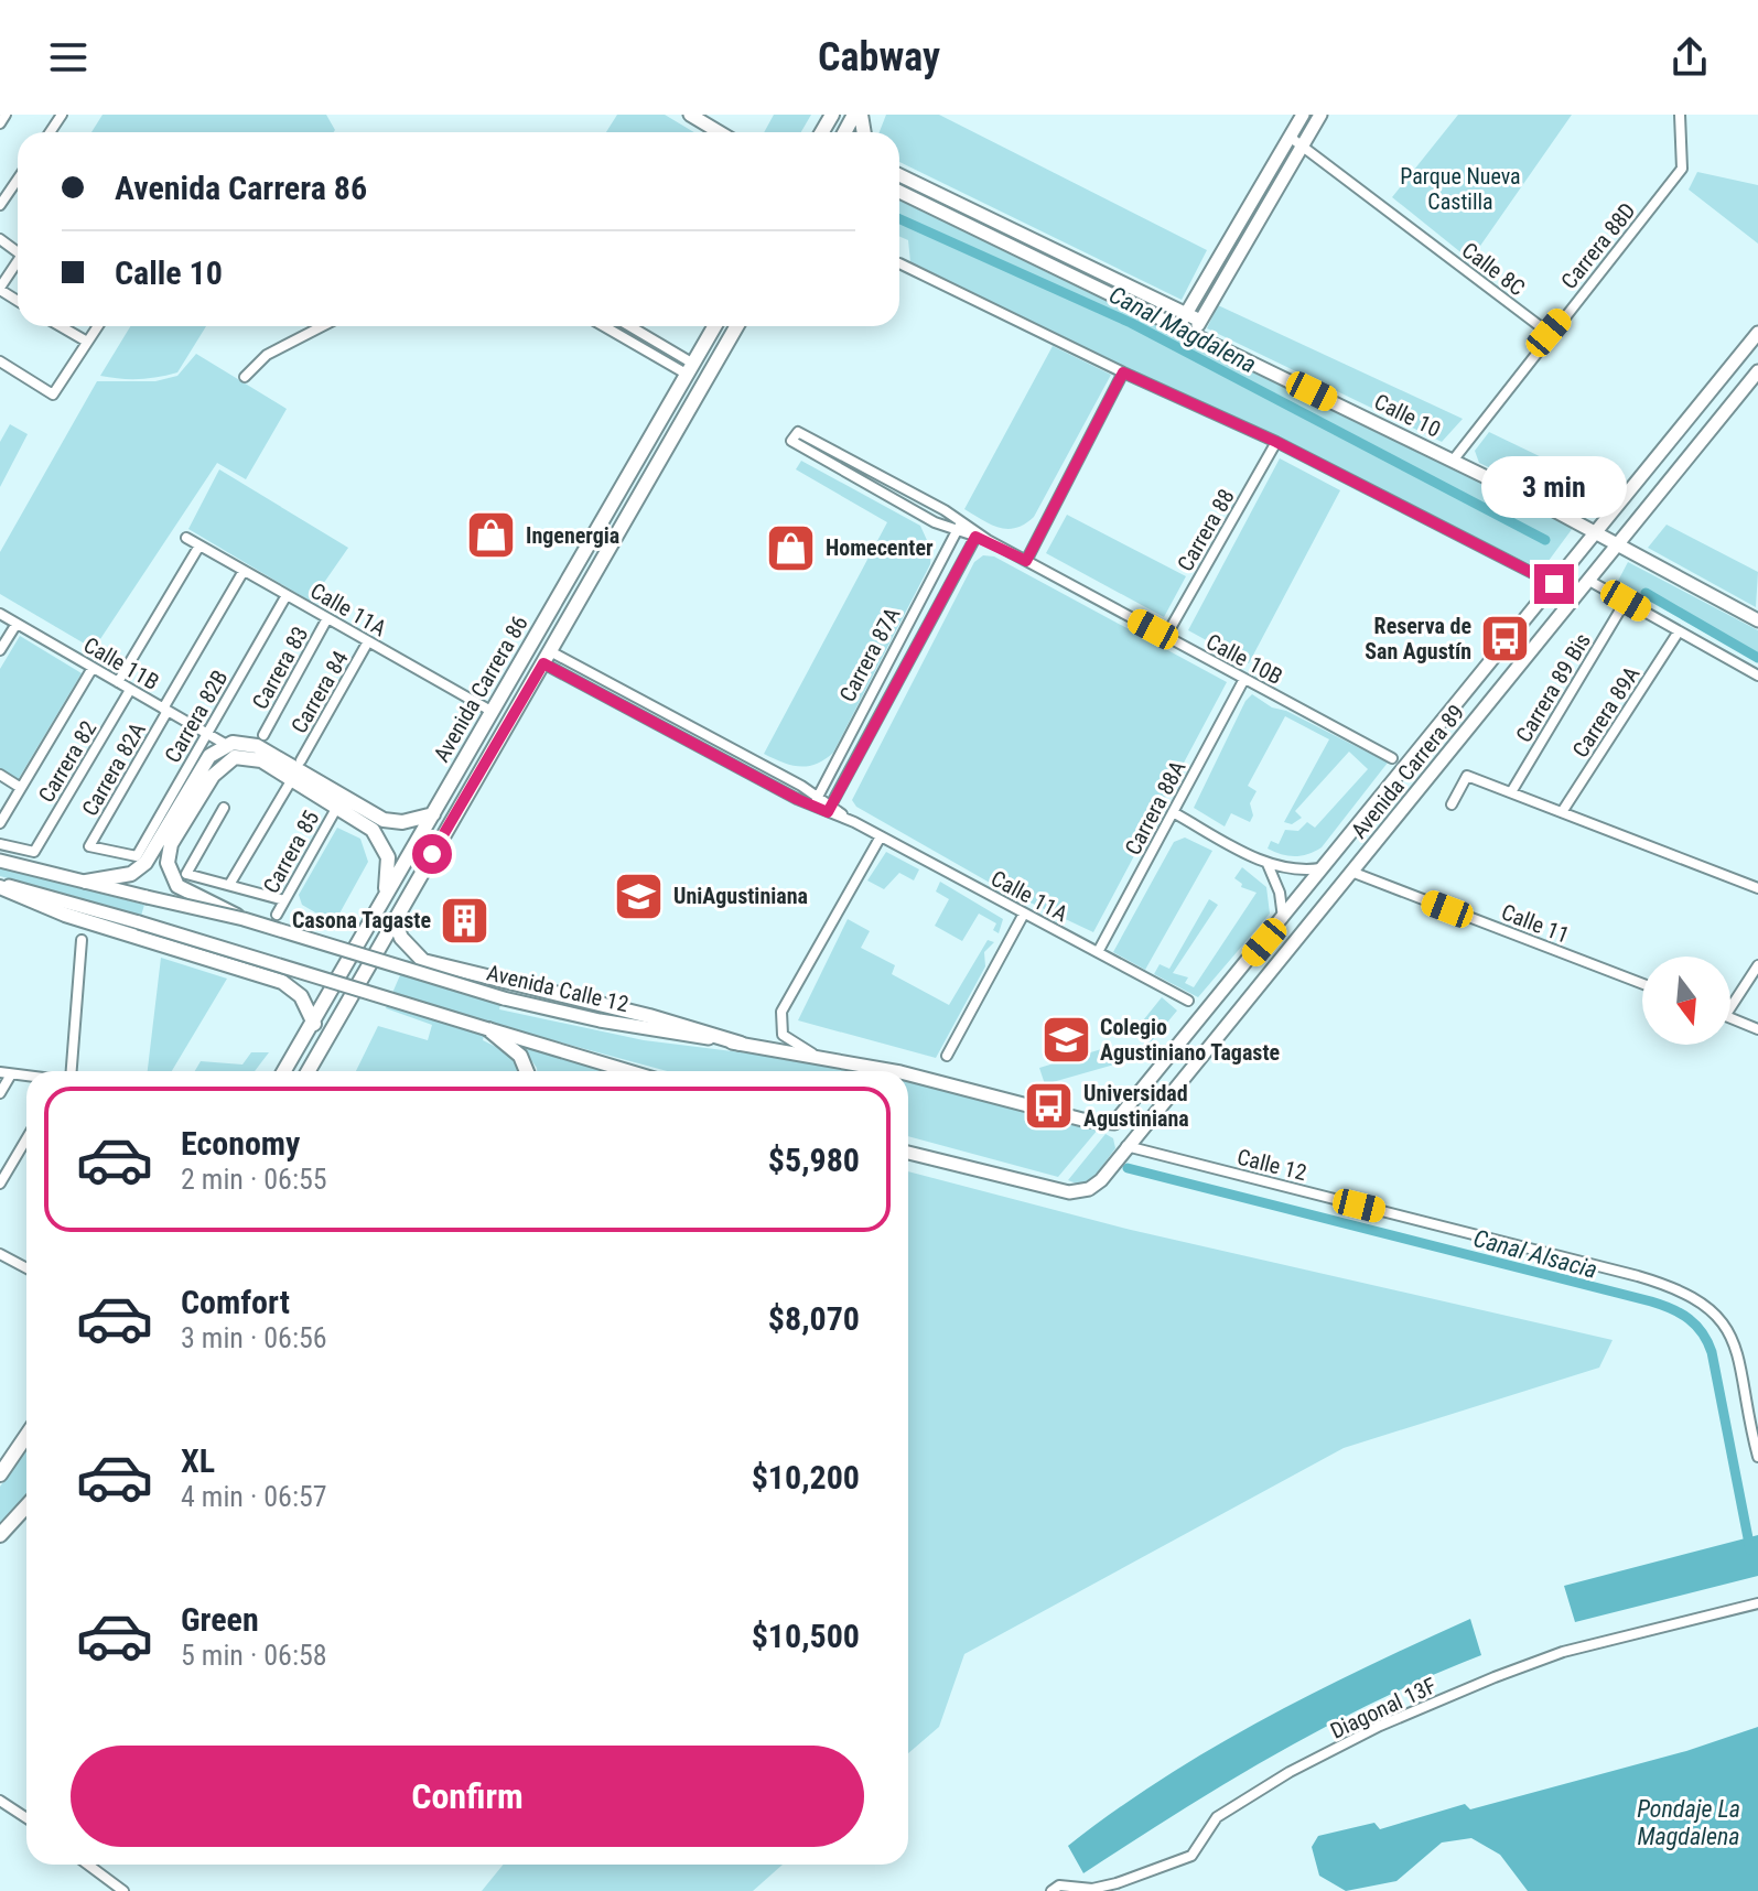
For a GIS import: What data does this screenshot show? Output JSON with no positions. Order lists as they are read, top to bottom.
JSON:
{
  "streets": {
    "main road": [
      "Calle 10",
      "Avenida Carrera 86",
      "Avenida Carrera 89",
      "Avenida Calle 12"
    ],
    "street": [
      "Carrera 88D",
      "Calle 8C",
      "Carrera 88",
      "Calle 11A",
      "Carrera 87A",
      "Calle 10B",
      "Calle 11B",
      "Carrera 83",
      "Carrera 89 Bis",
      "Carrera 84",
      "Carrera 89A",
      "Carrera 82B",
      "Carrera 82",
      "Carrera 82A",
      "Carrera 88A",
      "Carrera 85",
      "Calle 11",
      "Calle 12",
      "Diagonal 13F"
    ]
  },
  "crossings": [
    ["Carrera 88D", "Calle 8C"],
    ["Carrera 88D", "Calle 10"],
    ["Calle 10", "Avenida Carrera 89"],
    ["Carrera 88", "Calle 10B"],
    ["Calle 11A", "Carrera 87A"],
    ["Calle 11A", "Carrera 83"],
    ["Calle 11A", "Avenida Carrera 86"],
    ["Calle 11A", "Carrera 84"],
    ["Calle 11A", "Carrera 82B"],
    ["Calle 11A", "Carrera 82A"],
    ["Calle 11A", "Carrera 88A"],
    ["Carrera 87A", "Calle 10B"],
    ["Calle 10B", "Carrera 88A"],
    ["Calle 11B", "Carrera 82B"],
    ["Calle 11B", "Carrera 82"],
    ["Calle 11B", "Carrera 82A"],
    ["Carrera 82B", "Carrera 82A"],
    ["Avenida Carrera 89", "Calle 11"],
    ["Avenida Carrera 89", "Avenida Calle 12"],
    ["Avenida Carrera 89", "Calle 12"]
  ],
  "water": ["Canal Magdalena", "Canal Alsacia", "Pondaje La Magdalena"],
  "parks": ["Parque Nueva Castilla"],
  "places": {
    "shop": ["Ingenergia", "Homecenter"],
    "bus stop": ["Reserva de San Agustín", "Universidad Agustiniana"],
    "school or university": ["UniAgustiniana", "Colegio Agustiniano Tagaste"],
    "building": ["Casona Tagaste"]
  },
  "north": "bottom",
  "page": {
    "header": "Cabway",
    "banner": ["Avenida Carrera 86", "Calle 10"],
    "bubble": "3 min",
    "list": [
      {
        "name": "Economy",
        "note": "2 min · 06:55",
        "value": "$5,980"
      },
      {
        "name": "Comfort",
        "note": "3 min · 06:56",
        "value": "$8,070"
      },
      {
        "name": "XL",
        "note": "4 min · 06:57",
        "value": "$10,200"
      },
      {
        "name": "Green",
        "note": "5 min · 06:58",
        "value": "$10,500"
      }
    ],
    "buttons": "Confirm"
  }
}
